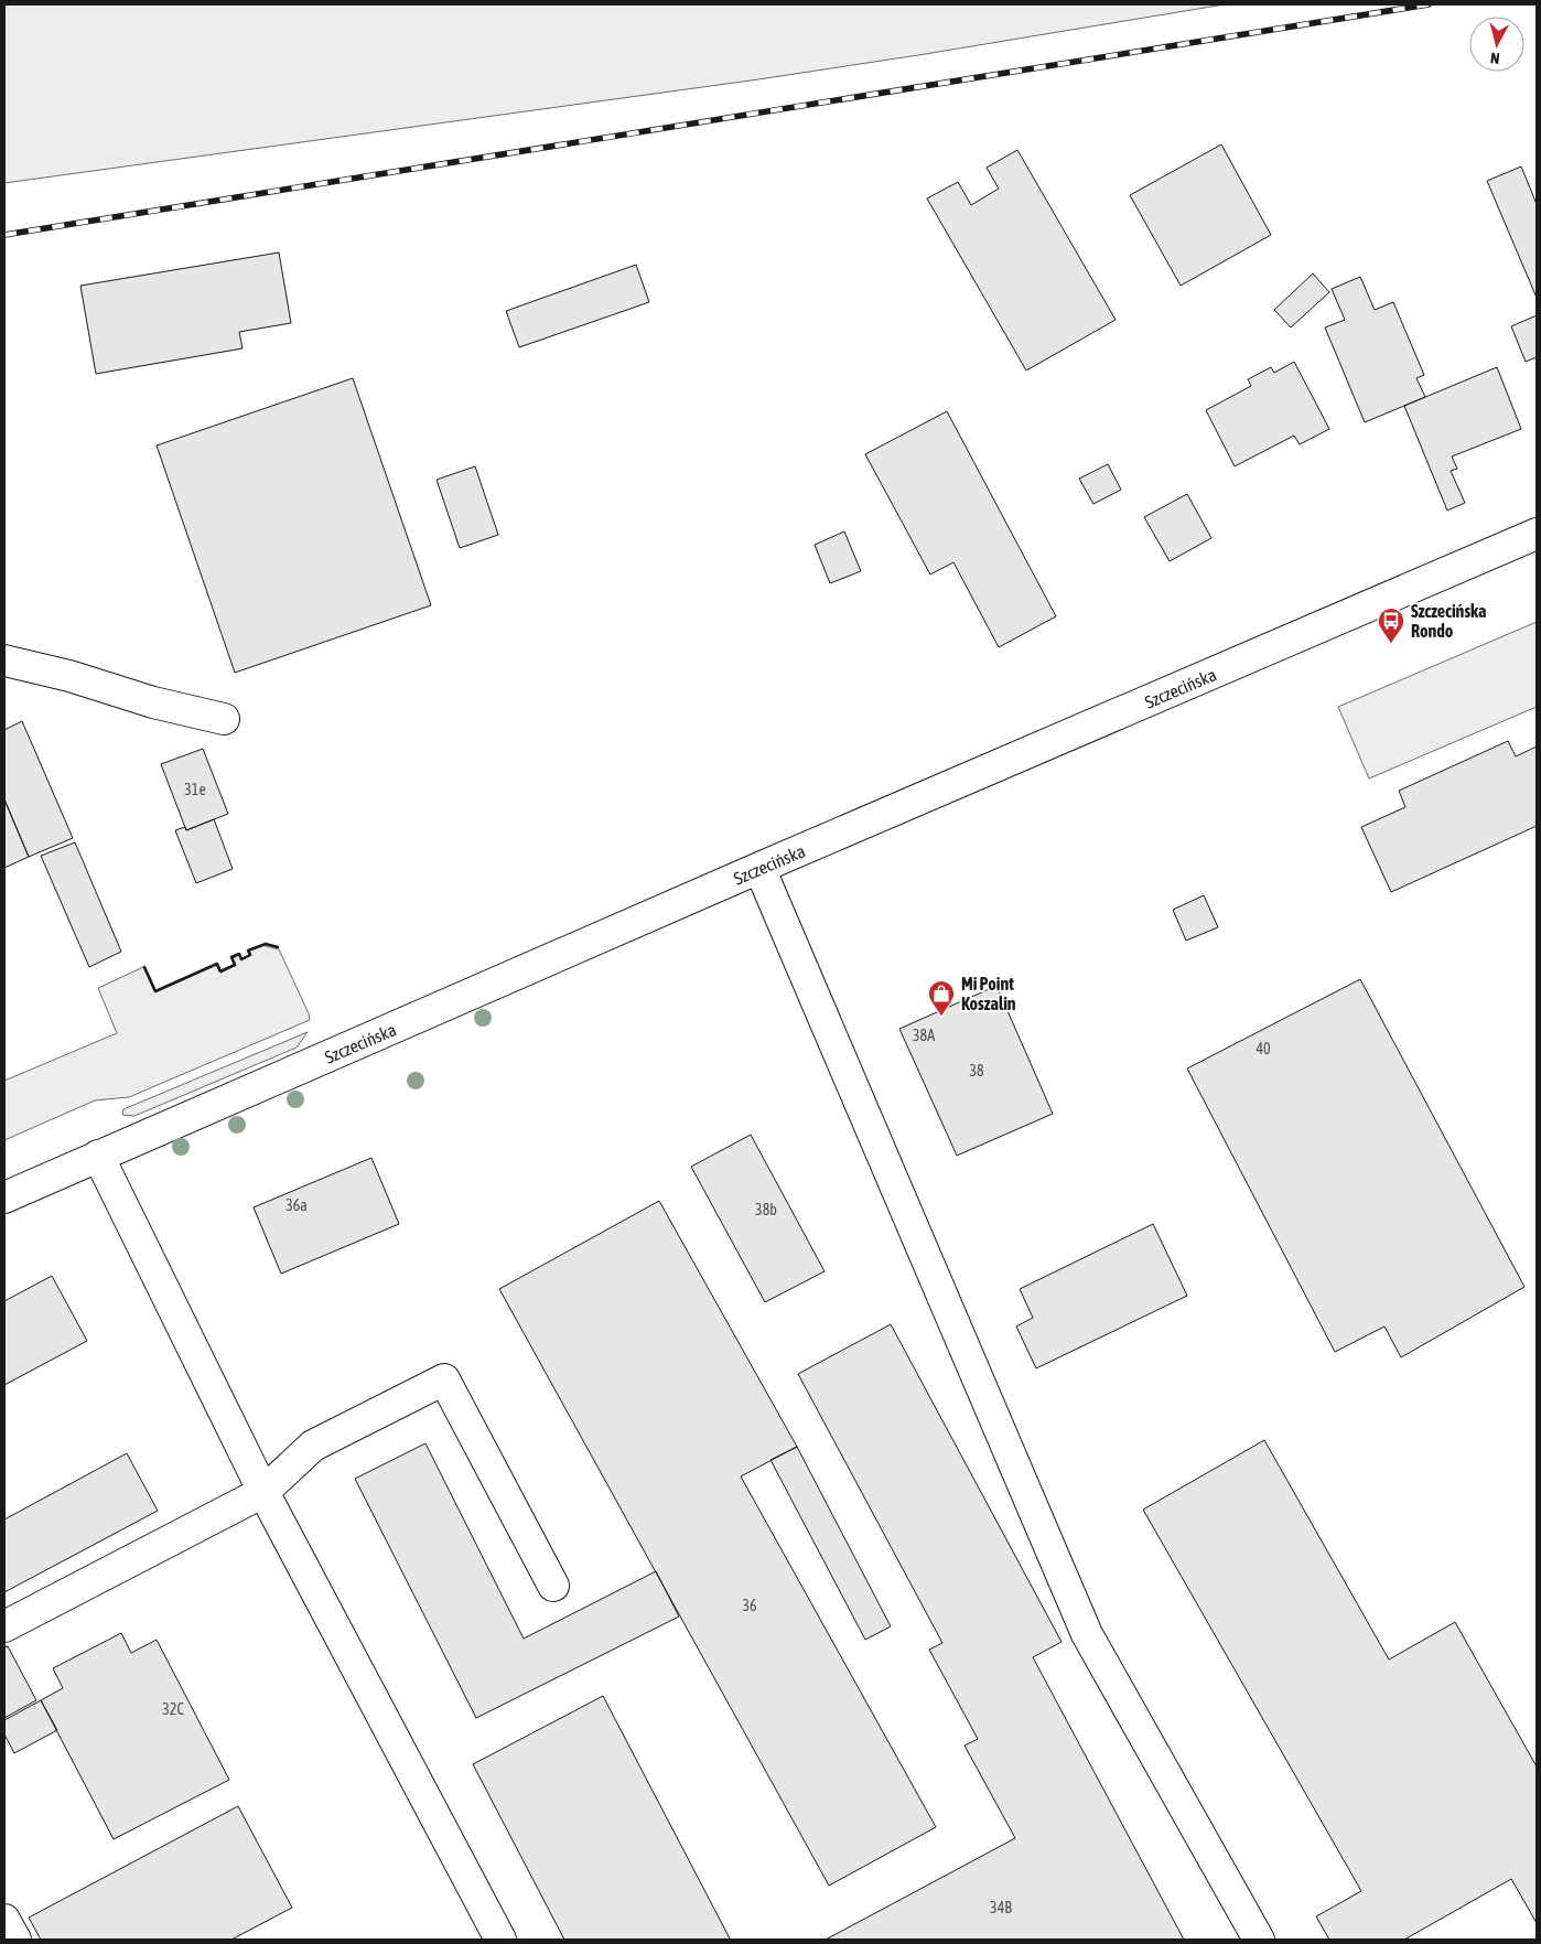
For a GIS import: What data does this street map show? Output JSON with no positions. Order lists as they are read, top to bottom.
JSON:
{
  "streets": {
    "street": ["Szczecińska"]
  },
  "places": {
    "bus stop": ["Szczecińska Rondo"],
    "shop": ["Mi Point Koszalin"]
  },
  "house_numbers": [
    "31e",
    "38A",
    "40",
    "38",
    "36a",
    "38b",
    "36",
    "32C",
    "34B"
  ],
  "north": "bottom"
}
